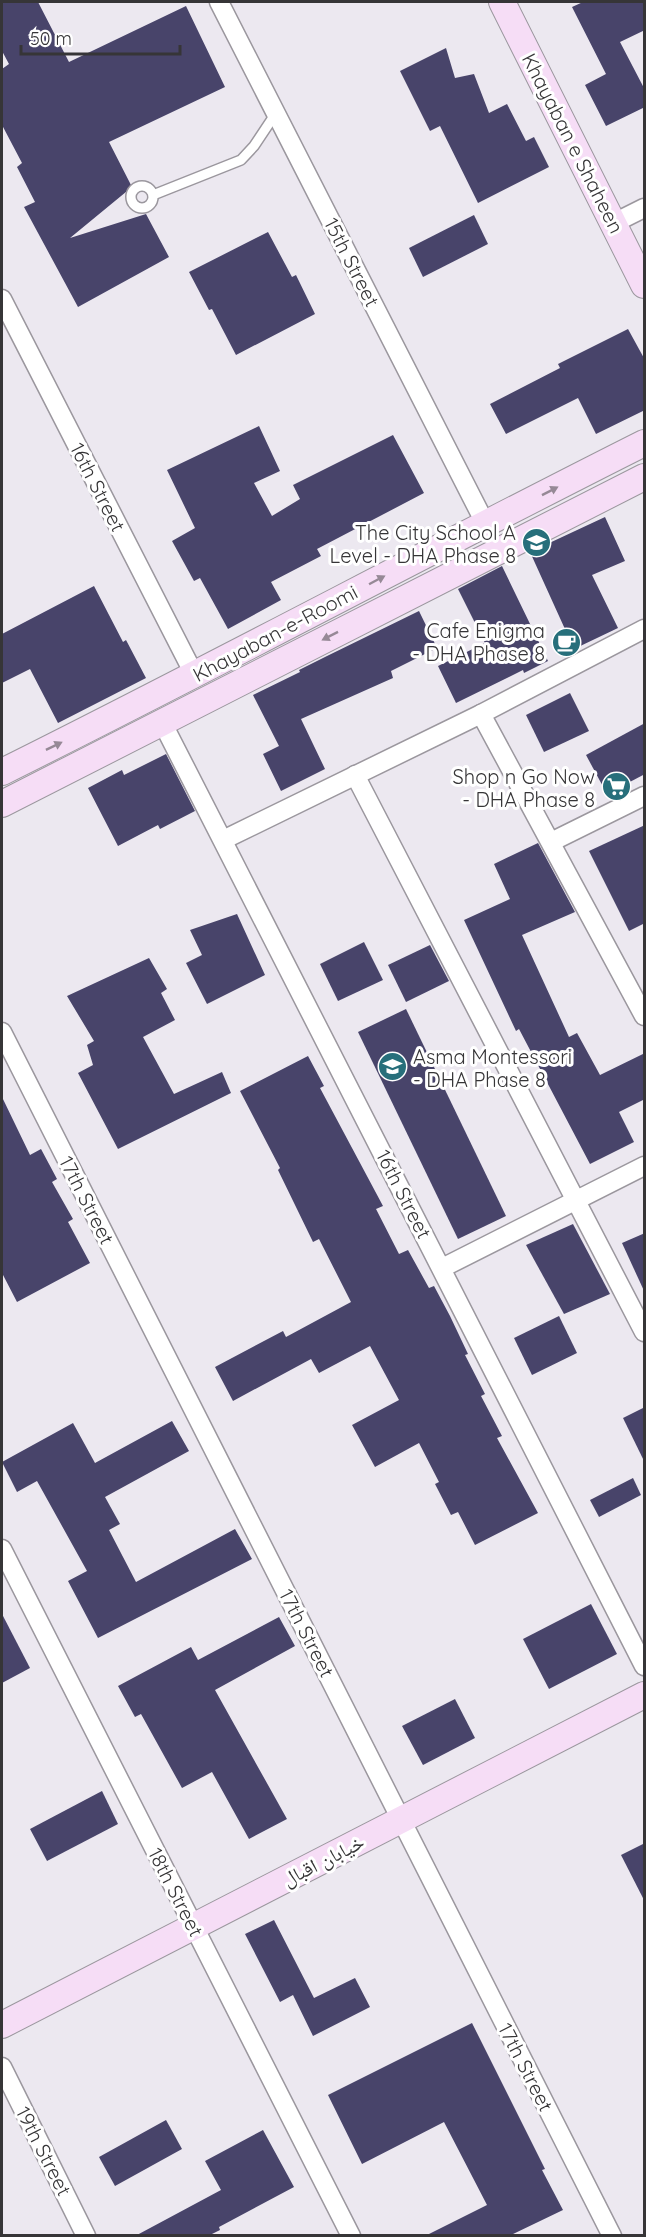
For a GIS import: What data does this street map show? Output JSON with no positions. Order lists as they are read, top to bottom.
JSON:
{
  "streets": {
    "street": [
      "Khayaban e Shaheen",
      "15th Street",
      "16th Street",
      "Khayaban-e-Roomi",
      "17th Street",
      "خیابان اقبال",
      "18th Street",
      "19th Street"
    ]
  },
  "crossings": [
    ["15th Street", "Khayaban-e-Roomi"],
    ["16th Street", "Khayaban-e-Roomi"],
    ["17th Street", "خیابان اقبال"],
    ["خیابان اقبال", "18th Street"]
  ],
  "places": {
    "school or university": ["The City School A Level - DHA Phase 8", "Asma Montessori - DHA Phase 8"],
    "cafe": ["Cafe Enigma - DHA Phase 8"],
    "supermarket": ["Shop n Go Now - DHA Phase 8"]
  },
  "scale_bar": "50 m"
}
